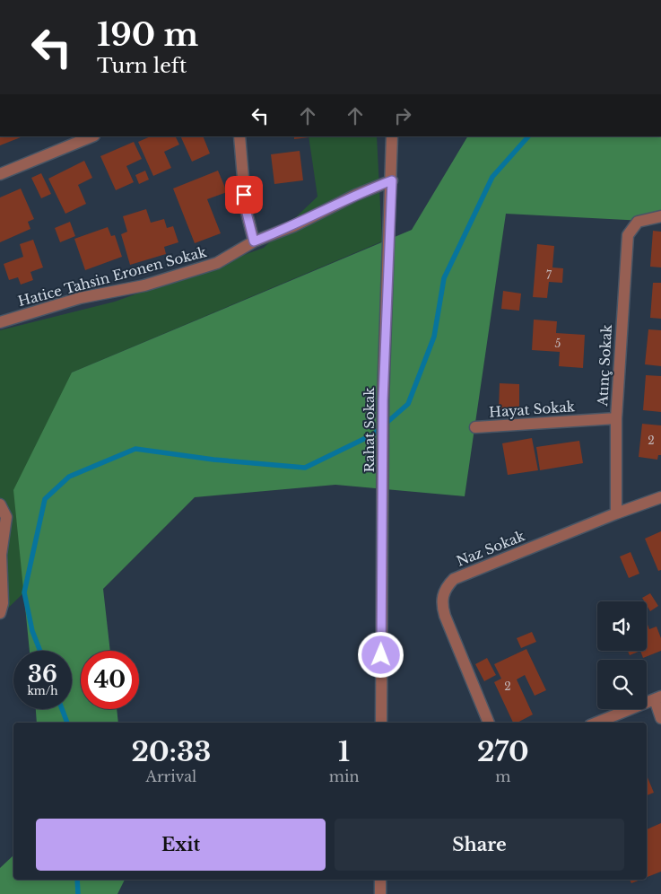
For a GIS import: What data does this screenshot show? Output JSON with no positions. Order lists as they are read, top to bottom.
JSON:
{
  "streets": {
    "street": [
      "Hatice Tahsin Eronen Sokak",
      "Atınç Sokak",
      "Hayat Sokak",
      "Rahat Sokak",
      "Naz Sokak"
    ]
  },
  "crossings": [
    ["Hatice Tahsin Eronen Sokak", "Rahat Sokak"],
    ["Atınç Sokak", "Hayat Sokak"],
    ["Atınç Sokak", "Naz Sokak"]
  ],
  "house_numbers": [
    "7",
    "5",
    "2",
    "2"
  ],
  "page": {
    "turn": ["190 m", "Turn left"],
    "speed": "36 km/h",
    "limit": "40",
    "eta": [
      "20:33",
      "Arrival",
      "1",
      "min",
      "270",
      "m"
    ],
    "buttons": ["Exit", "Share"]
  }
}
